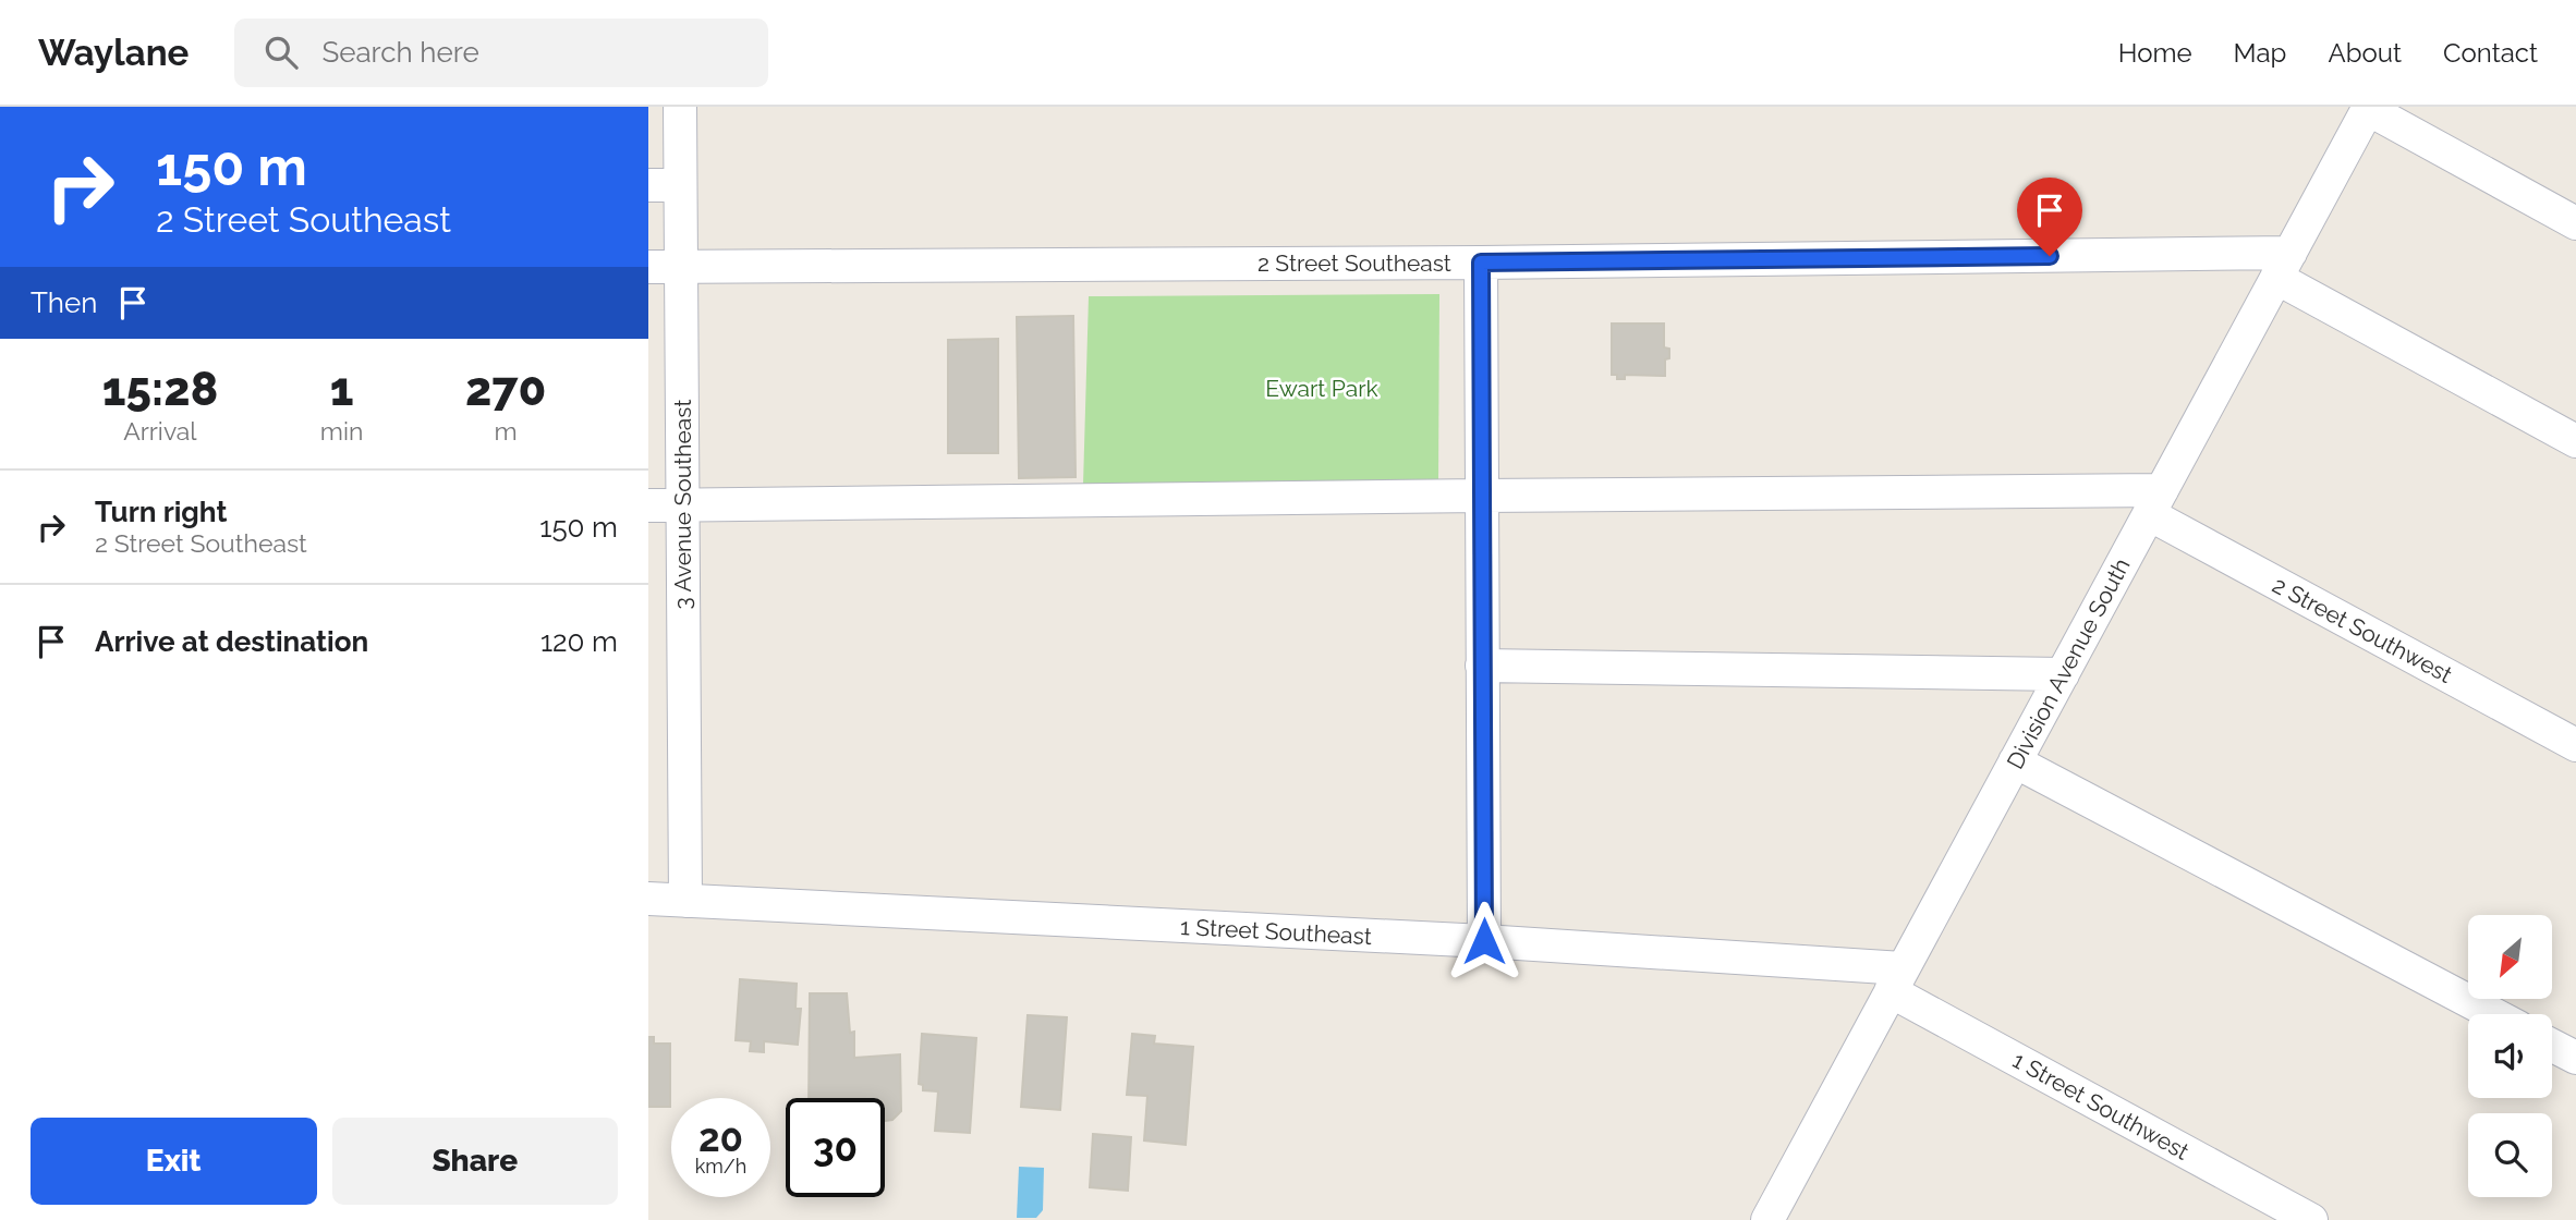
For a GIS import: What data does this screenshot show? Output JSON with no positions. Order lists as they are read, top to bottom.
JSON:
{
  "streets": {
    "street": [
      "2 Street Southeast",
      "3 Avenue Southeast",
      "2 Street Southwest",
      "Division Avenue South",
      "1 Street Southeast",
      "1 Street Southwest"
    ]
  },
  "crossings": [
    ["2 Street Southeast", "3 Avenue Southeast"],
    ["2 Street Southeast", "Division Avenue South"],
    ["3 Avenue Southeast", "1 Street Southeast"],
    ["2 Street Southwest", "Division Avenue South"],
    ["Division Avenue South", "1 Street Southeast"],
    ["Division Avenue South", "1 Street Southwest"],
    ["1 Street Southeast", "1 Street Southwest"]
  ],
  "parks": ["Ewart Park"],
  "north": "bottom left",
  "page": {
    "header": "Waylane",
    "search": "Search here",
    "nav": [
      "Home",
      "Map",
      "About",
      "Contact"
    ],
    "turn": ["150 m", "2 Street Southeast"],
    "then": "Then",
    "eta": [
      "15:28",
      "Arrival",
      "1",
      "min",
      "270",
      "m"
    ],
    "list": [
      {
        "name": "Turn right",
        "note": "2 Street Southeast",
        "value": "150 m"
      },
      {
        "name": "Arrive at destination",
        "value": "120 m"
      }
    ],
    "speed": "20 km/h",
    "limit": "30",
    "buttons": ["Exit", "Share"]
  }
}
